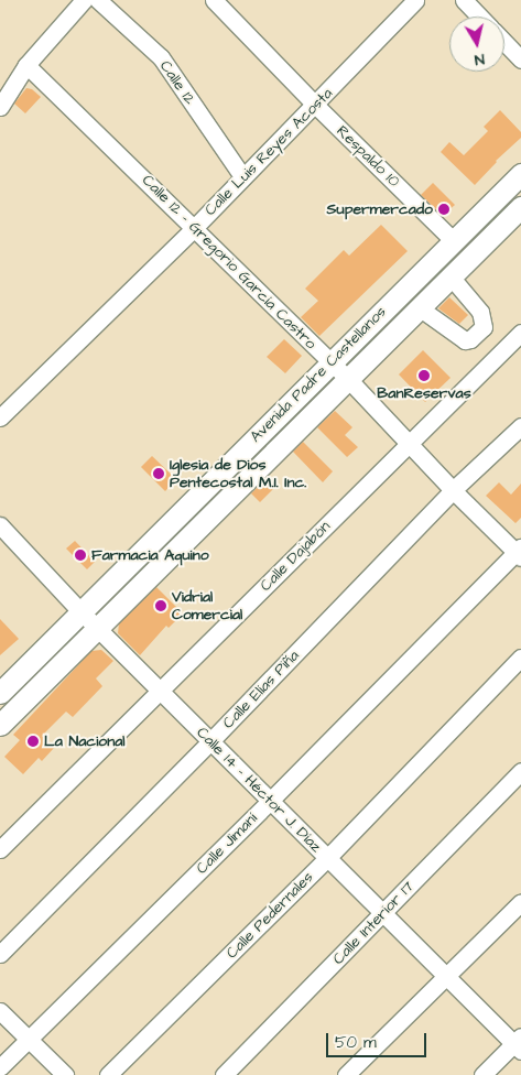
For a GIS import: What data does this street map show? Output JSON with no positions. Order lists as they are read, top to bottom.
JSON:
{
  "streets": {
    "main road": ["Avenida Padre Castellanos"],
    "street": [
      "Calle 12",
      "Calle Luis Reyes Acosta",
      "Respaldo 10",
      "Calle 12 - Gregorio García Castro",
      "Calle Dajabón",
      "Calle Elías Piña",
      "Calle 14 - Héctor J. Díaz",
      "Calle Jimaní",
      "Calle Pedernales",
      "Calle Interior 17"
    ]
  },
  "crossings": [
    ["Calle 12", "Calle Luis Reyes Acosta"],
    ["Calle Luis Reyes Acosta", "Respaldo 10"],
    ["Calle Luis Reyes Acosta", "Calle 12 - Gregorio García Castro"],
    ["Respaldo 10", "Avenida Padre Castellanos"],
    ["Calle 12 - Gregorio García Castro", "Avenida Padre Castellanos"],
    ["Calle 12 - Gregorio García Castro", "Calle Dajabón"],
    ["Calle 12 - Gregorio García Castro", "Calle Elías Piña"],
    ["Calle 12 - Gregorio García Castro", "Calle Jimaní"],
    ["Avenida Padre Castellanos", "Calle 14 - Héctor J. Díaz"],
    ["Calle Dajabón", "Calle 14 - Héctor J. Díaz"],
    ["Calle Elías Piña", "Calle 14 - Héctor J. Díaz"],
    ["Calle 14 - Héctor J. Díaz", "Calle Jimaní"],
    ["Calle 14 - Héctor J. Díaz", "Calle Pedernales"],
    ["Calle 14 - Héctor J. Díaz", "Calle Interior 17"]
  ],
  "places": [
    "Supermercado",
    "BanReservas",
    "Iglesia de Dios Pentecostal M.I. Inc.",
    "Farmacia Aquino",
    "Vidrial Comercial",
    "La Nacional"
  ],
  "scale_bar": "50 m",
  "north": "bottom"
}
